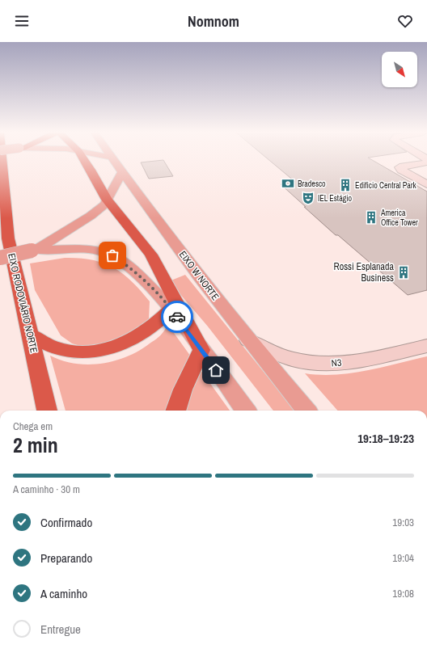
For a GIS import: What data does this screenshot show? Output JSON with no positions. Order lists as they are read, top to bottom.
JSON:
{
  "streets": {
    "highway": ["EIXO RODOVIÁRIO NORTE"],
    "main road": ["EIXO W NORTE"],
    "street": ["N3"]
  },
  "crossings": [
    ["EIXO W NORTE", "N3"]
  ],
  "places": {
    "bank": ["Bradesco"],
    "building": ["Edificio Central Park", "America Office Tower", "Rossi Esplanada Business"],
    "theatre": ["IEL Estágio"]
  },
  "north": "bottom right",
  "page": {
    "header": "Nomnom",
    "heading": ["2 min", "Chega em", "19:18–19:23"],
    "bar": "A caminho · 30 m",
    "list": [
      ["Confirmado", "19:03"],
      ["Preparando", "19:04"],
      ["A caminho", "19:08"],
      "Entregue"
    ]
  }
}
